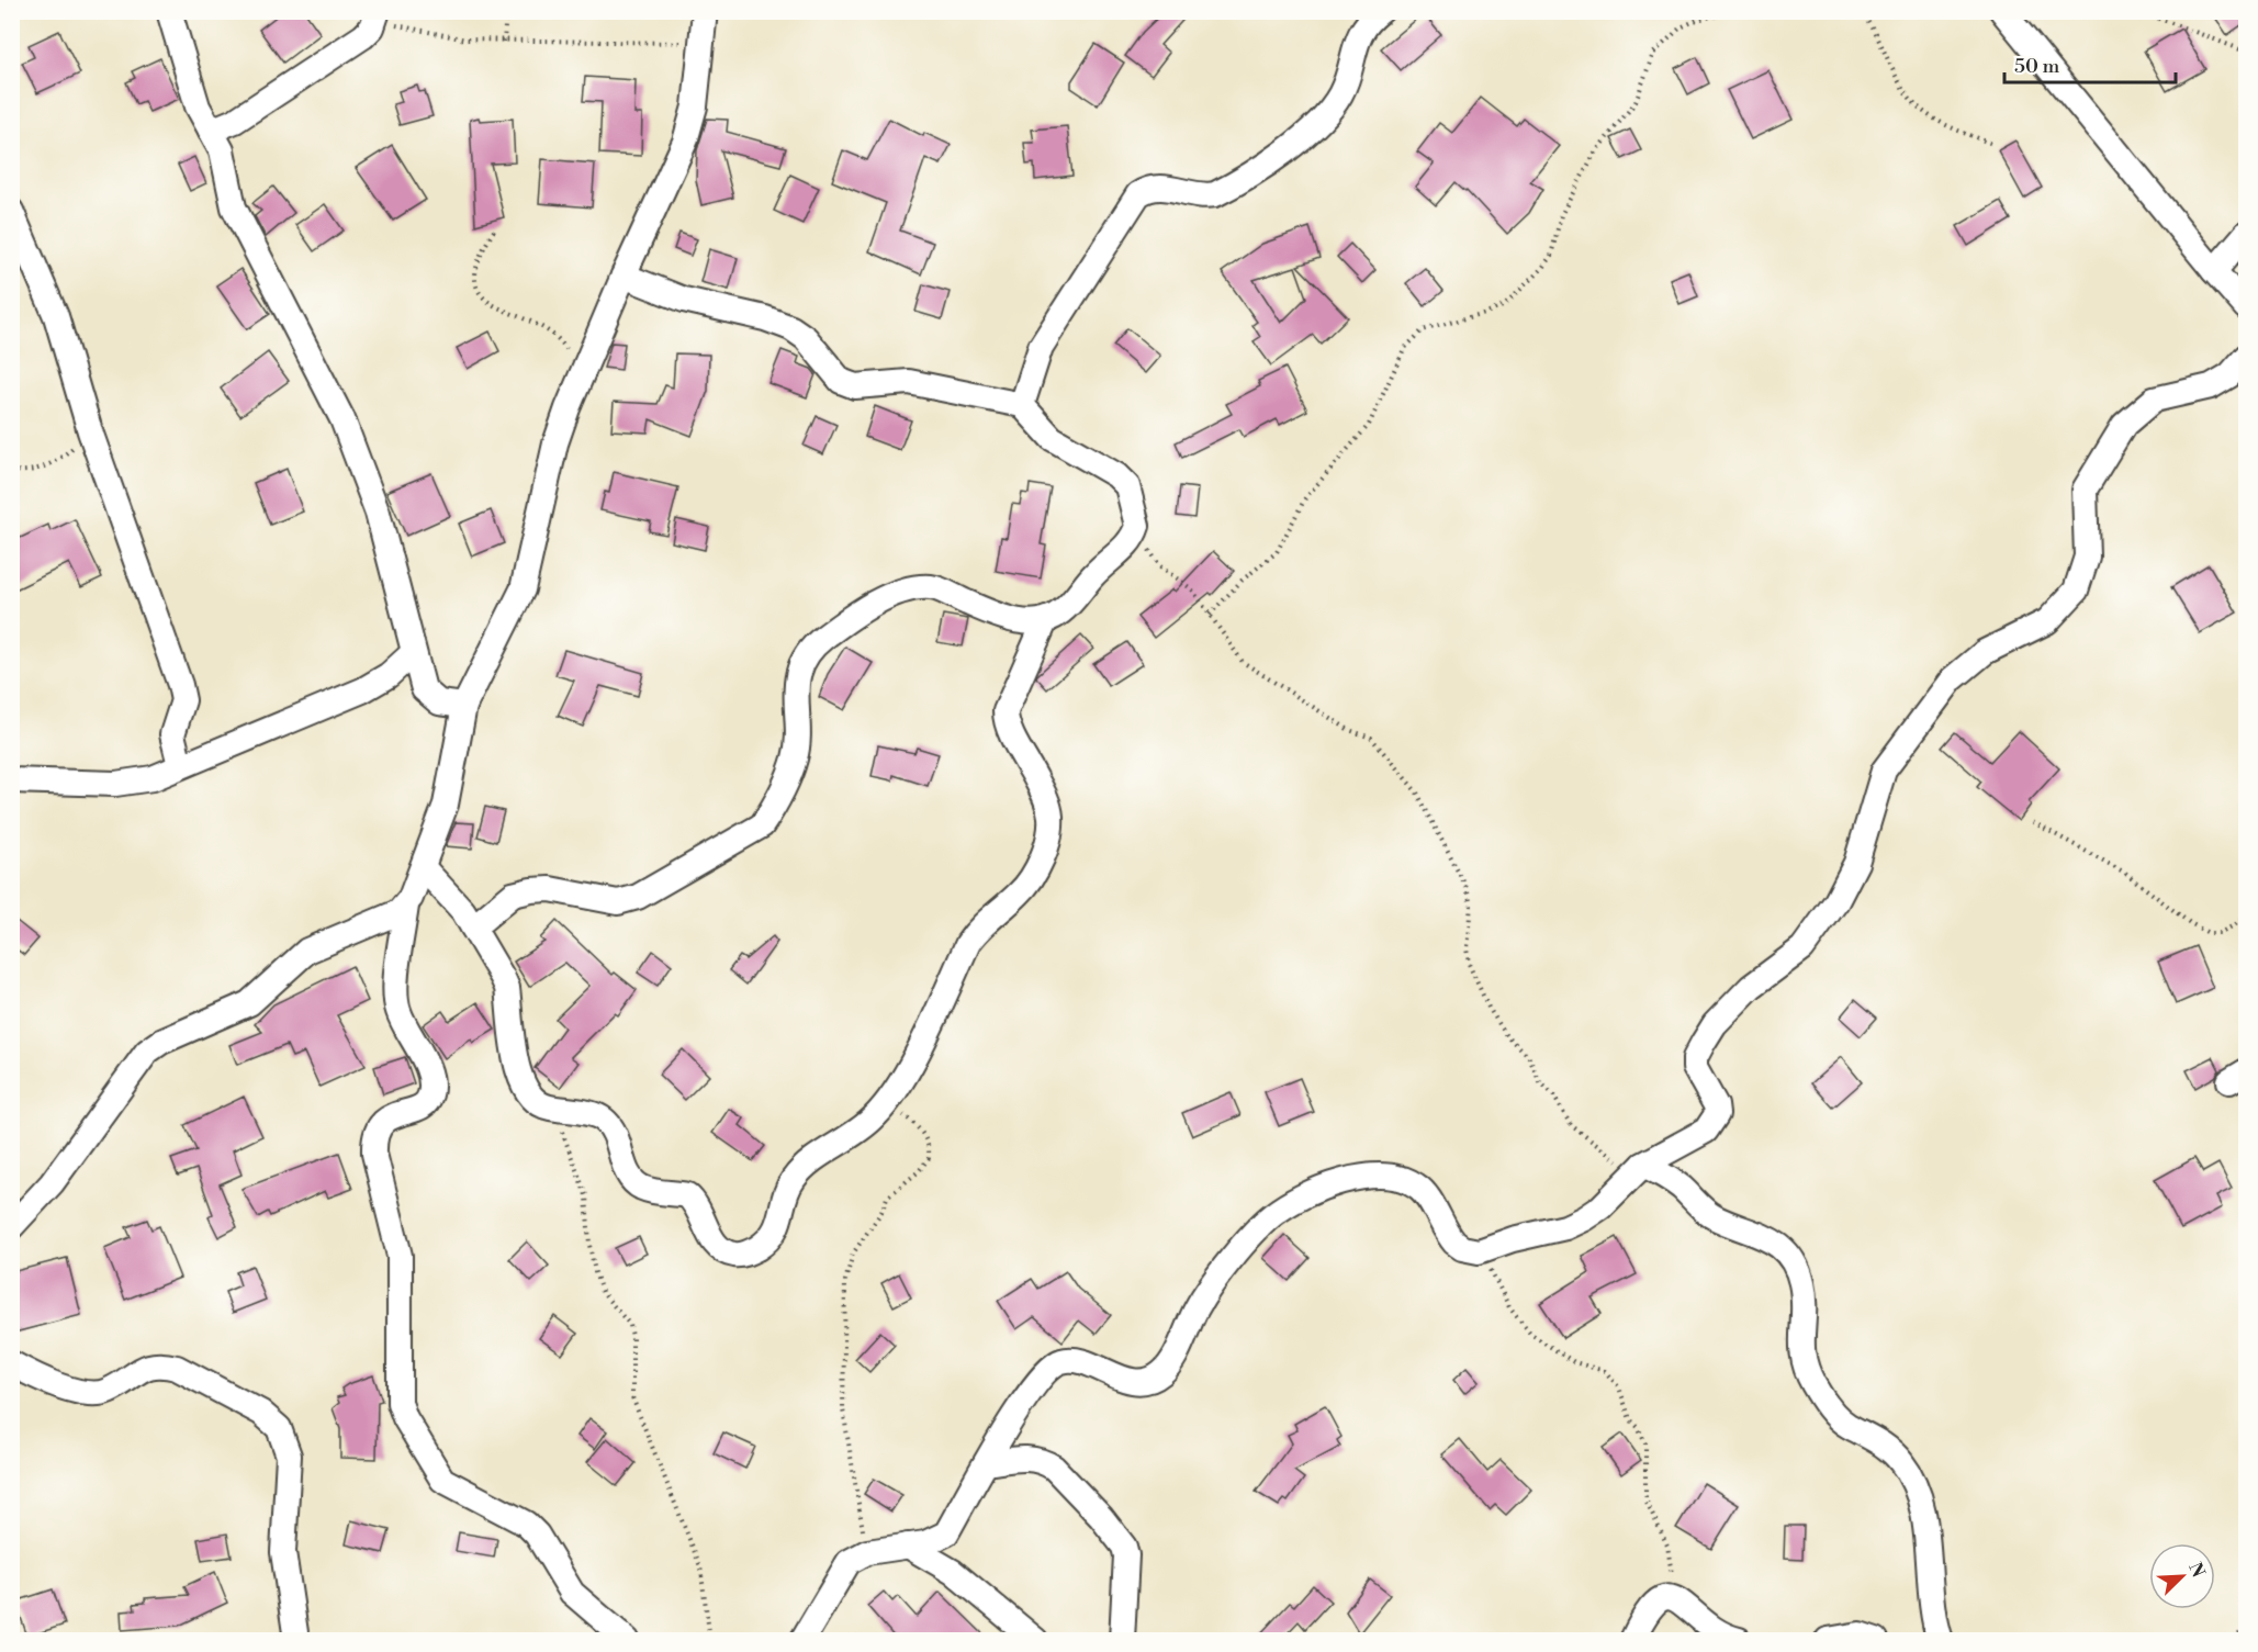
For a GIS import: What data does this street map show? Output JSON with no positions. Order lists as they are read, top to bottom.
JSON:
{
  "scale_bar": "50 m",
  "north": "top right"
}
